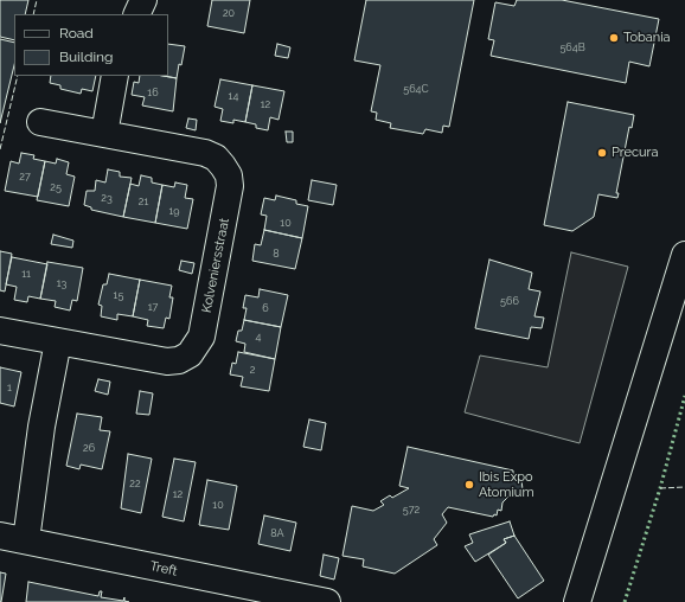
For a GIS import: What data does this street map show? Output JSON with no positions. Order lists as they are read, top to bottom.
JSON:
{
  "streets": {
    "street": ["Kolveniersstraat", "Treft"]
  },
  "places": ["Tobania", "Precura", "Ibis Expo Atomium"],
  "house_numbers": [
    "20",
    "564B",
    "564C",
    "16",
    "14",
    "12",
    "27",
    "25",
    "23",
    "21",
    "19",
    "10",
    "8",
    "11",
    "13",
    "15",
    "566",
    "17",
    "6",
    "4",
    "2",
    "1",
    "26",
    "22",
    "12",
    "10",
    "572",
    "8A"
  ],
  "legend": ["Road", "Building"]
}
